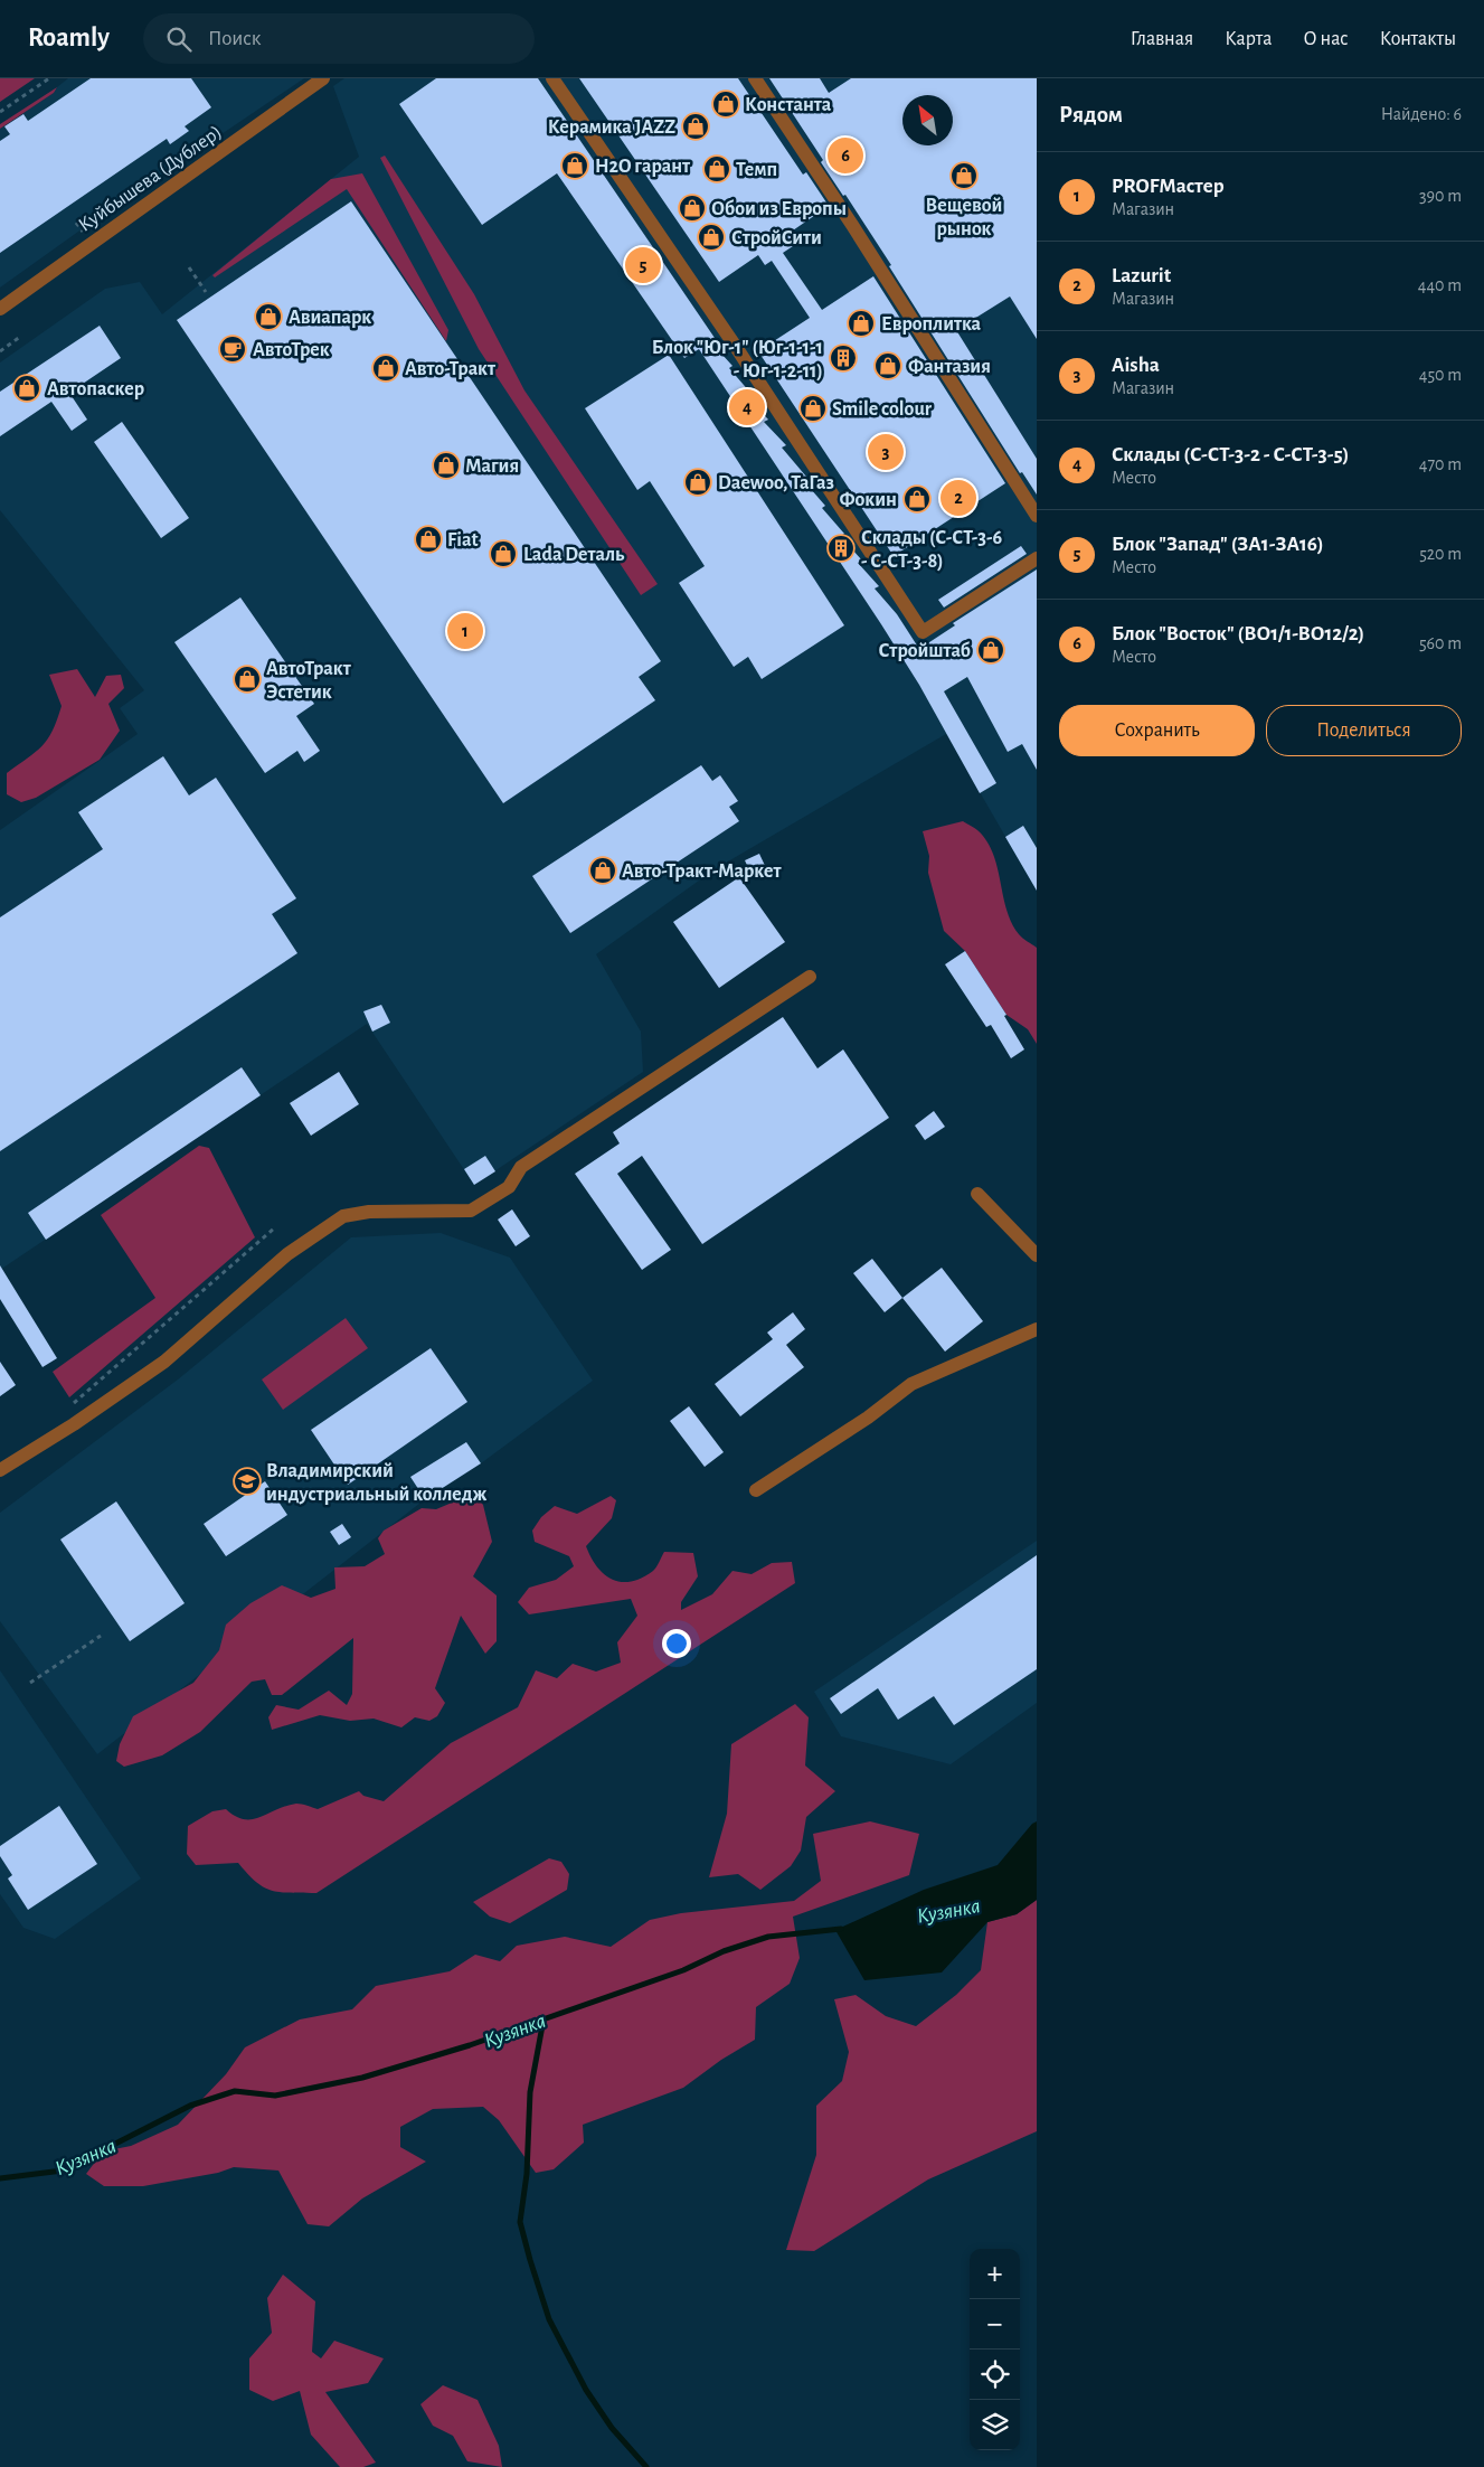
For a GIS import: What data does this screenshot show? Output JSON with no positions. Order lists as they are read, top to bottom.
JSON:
{
  "streets": {
    "street": ["Куйбышева (Дублер)"]
  },
  "water": ["Кузянка"],
  "places": {
    "shop": [
      "Константа",
      "Керамика JAZZ",
      "H2O гарант",
      "Темп",
      "Вещевой рынок",
      "Обои из Европы",
      "СтройСити",
      "Авиапарк",
      "Европлитка",
      "Фантазия",
      "Авто-Тракт",
      "Автопаскер",
      "Smile colour",
      "Магия",
      "Daewoo, ТаГаз",
      "Фокин",
      "Fiat",
      "Lada Dеталь",
      "Стройштаб",
      "АвтоТракт Эстетик",
      "Авто-Тракт-Маркет"
    ],
    "cafe": ["АвтоТрек"],
    "building": ["Блок \"Юг-1\" (Юг-1-1-1 - Юг-1-2-11)", "Склады (С-СТ-3-6 - С-СТ-3-8)"],
    "school or university": ["Владимирский индустриальный колледж"]
  },
  "north": "top left",
  "page": {
    "header": "Roamly",
    "search": "Поиск",
    "nav": [
      "Главная",
      "Карта",
      "О нас",
      "Контакты"
    ],
    "heading": ["Рядом", "Найдено: 6"],
    "pins": [
      "6",
      "5",
      "4",
      "3",
      "2",
      "1"
    ],
    "list": [
      {
        "mark": "1",
        "name": "PROFМастер",
        "note": "Магазин",
        "value": "390 m"
      },
      {
        "mark": "2",
        "name": "Lazurit",
        "note": "Магазин",
        "value": "440 m"
      },
      {
        "mark": "3",
        "name": "Aisha",
        "note": "Магазин",
        "value": "450 m"
      },
      {
        "mark": "4",
        "name": "Склады (С-СТ-3-2 - С-СТ-3-5)",
        "note": "Место",
        "value": "470 m"
      },
      {
        "mark": "5",
        "name": "Блок \"Запад\" (ЗА1-ЗА16)",
        "note": "Место",
        "value": "520 m"
      },
      {
        "mark": "6",
        "name": "Блок \"Восток\" (ВО1/1-ВО12/2)",
        "note": "Место",
        "value": "560 m"
      }
    ],
    "buttons": ["Сохранить", "Поделиться"],
    "map_buttons": ["+", "−"]
  }
}
